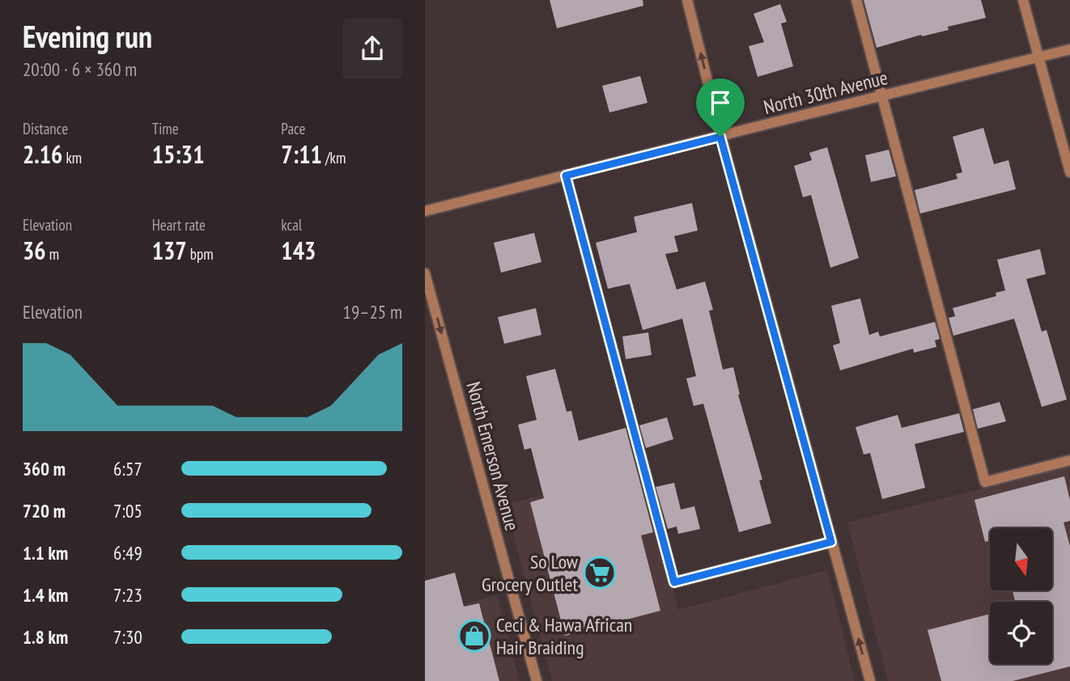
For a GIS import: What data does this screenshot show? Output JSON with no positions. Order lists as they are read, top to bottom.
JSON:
{
  "streets": {
    "street": ["North 30th Avenue", "North Emerson Avenue"]
  },
  "one_way": ["North Emerson Avenue"],
  "places": {
    "supermarket": ["So Low Grocery Outlet"],
    "shop": ["Ceci & Hawa African Hair Braiding"]
  },
  "north": "bottom",
  "page": {
    "heading": ["Evening run", "20:00 · 6 × 360 m"],
    "stats": [
      ["Distance", "2.16 km"],
      ["Time", "15:31"],
      ["Pace", "7:11 /km"],
      ["Elevation", "36 m"],
      ["Heart rate", "137 bpm"],
      ["kcal", "143"]
    ],
    "chart": ["Elevation", "19–25 m"],
    "list": [
      {
        "name": "360 m",
        "note": "6:57"
      },
      {
        "name": "720 m",
        "note": "7:05"
      },
      {
        "name": "1.1 km",
        "note": "6:49"
      },
      {
        "name": "1.4 km",
        "note": "7:23"
      },
      {
        "name": "1.8 km",
        "note": "7:30"
      }
    ]
  }
}
